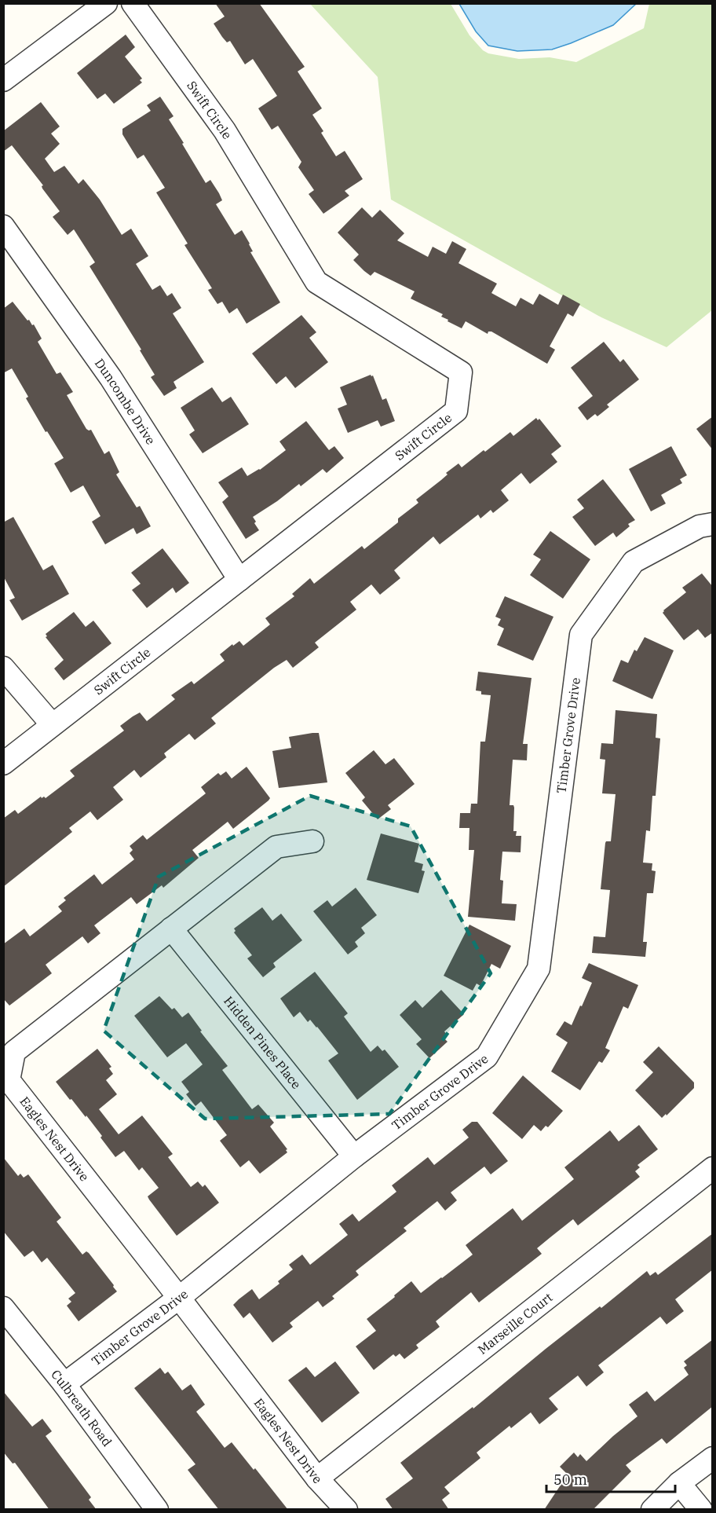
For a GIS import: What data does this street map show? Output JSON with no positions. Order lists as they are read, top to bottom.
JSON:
{
  "streets": {
    "street": [
      "Swift Circle",
      "Duncombe Drive",
      "Timber Grove Drive",
      "Hidden Pines Place",
      "Eagles Nest Drive",
      "Marseille Court",
      "Culbreath Road"
    ]
  },
  "crossings": [
    ["Swift Circle", "Duncombe Drive"],
    ["Timber Grove Drive", "Hidden Pines Place"],
    ["Timber Grove Drive", "Eagles Nest Drive"],
    ["Timber Grove Drive", "Culbreath Road"],
    ["Hidden Pines Place", "Eagles Nest Drive"],
    ["Eagles Nest Drive", "Marseille Court"]
  ],
  "scale_bar": "50 m"
}
